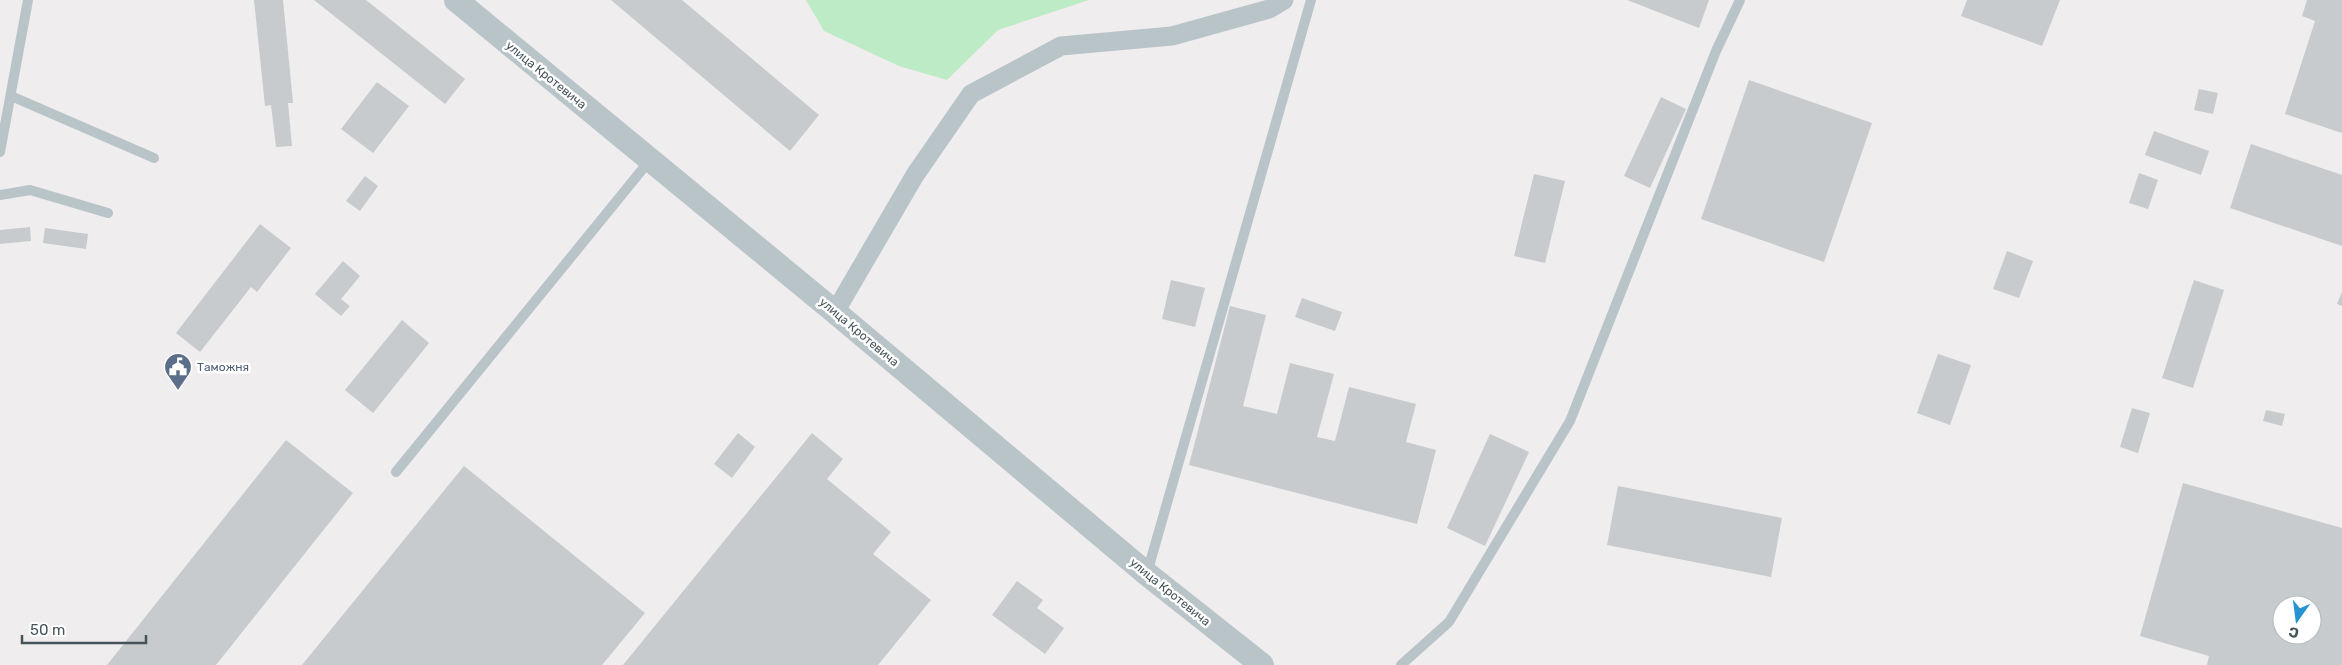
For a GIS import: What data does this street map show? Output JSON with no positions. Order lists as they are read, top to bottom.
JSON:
{
  "streets": {
    "street": ["улица Кротевича"]
  },
  "places": {
    "public building": ["Таможня"]
  },
  "scale_bar": "50 m",
  "north": "bottom"
}
